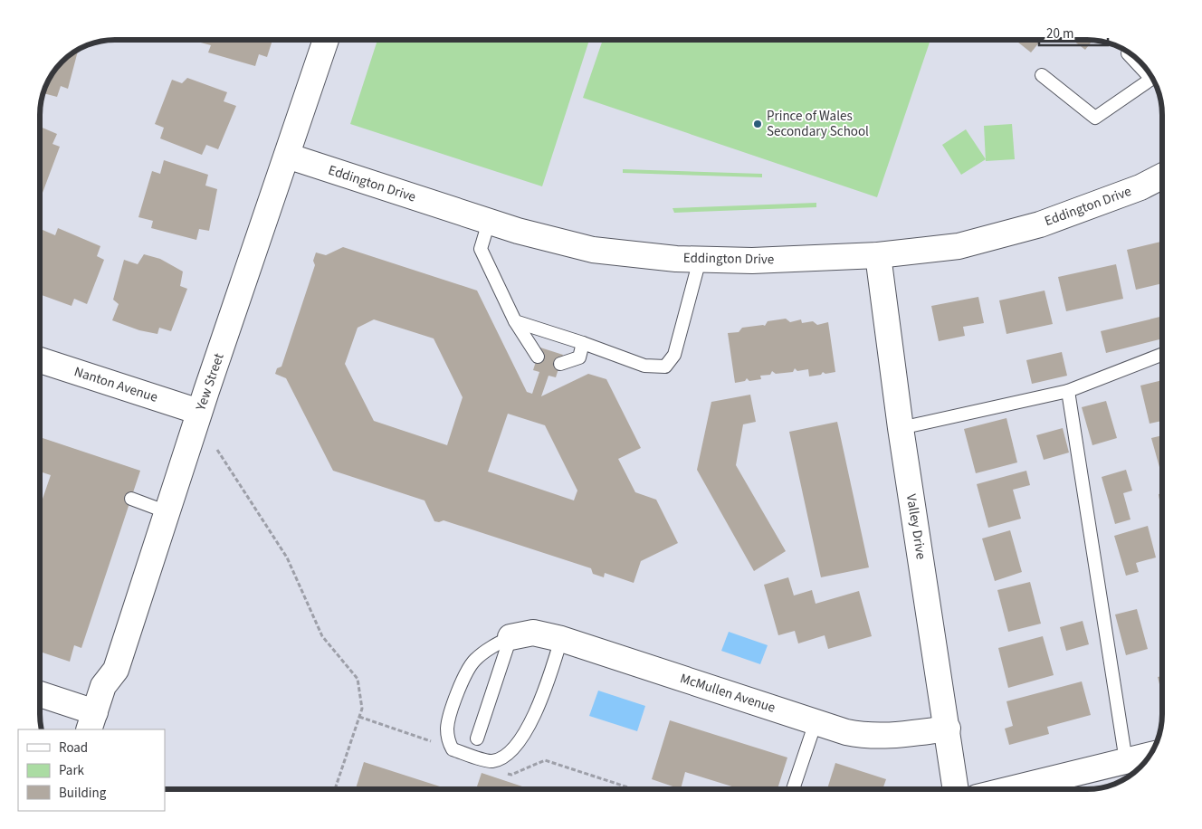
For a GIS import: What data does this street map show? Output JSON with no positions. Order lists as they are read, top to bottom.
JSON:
{
  "streets": {
    "street": [
      "Eddington Drive",
      "Yew Street",
      "Nanton Avenue",
      "Valley Drive",
      "McMullen Avenue"
    ]
  },
  "crossings": [
    ["Eddington Drive", "Yew Street"],
    ["Eddington Drive", "Valley Drive"],
    ["Yew Street", "Nanton Avenue"],
    ["Valley Drive", "McMullen Avenue"]
  ],
  "places": ["Prince of Wales Secondary School"],
  "legend": ["Road", "Park", "Building"],
  "scale_bar": "20 m"
}
